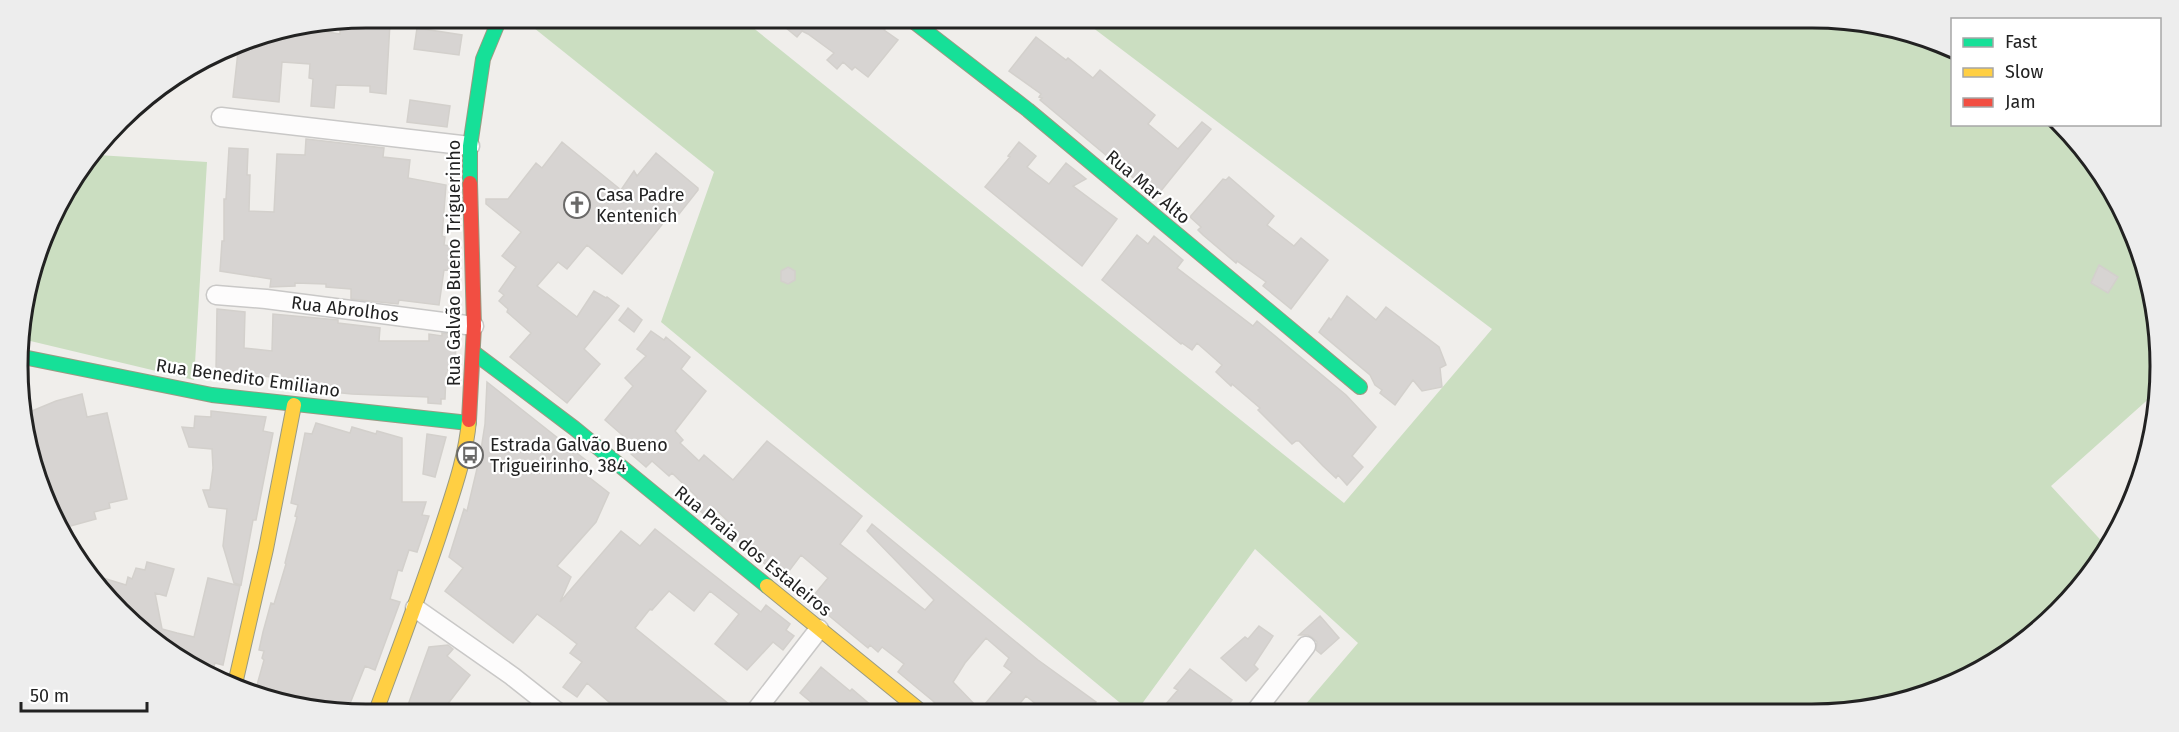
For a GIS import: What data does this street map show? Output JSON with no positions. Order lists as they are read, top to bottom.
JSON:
{
  "streets": {
    "street": [
      "Rua Mar Alto",
      "Rua Galvão Bueno Triguerinho",
      "Rua Abrolhos",
      "Rua Benedito Emiliano",
      "Rua Praia dos Estaleiros"
    ]
  },
  "crossings": [
    ["Rua Galvão Bueno Triguerinho", "Rua Abrolhos"],
    ["Rua Galvão Bueno Triguerinho", "Rua Benedito Emiliano"],
    ["Rua Galvão Bueno Triguerinho", "Rua Praia dos Estaleiros"]
  ],
  "places": {
    "church": ["Casa Padre Kentenich"],
    "bus stop": ["Estrada Galvão Bueno Trigueirinho, 384"]
  },
  "legend": ["Fast", "Slow", "Jam"],
  "scale_bar": "50 m"
}
